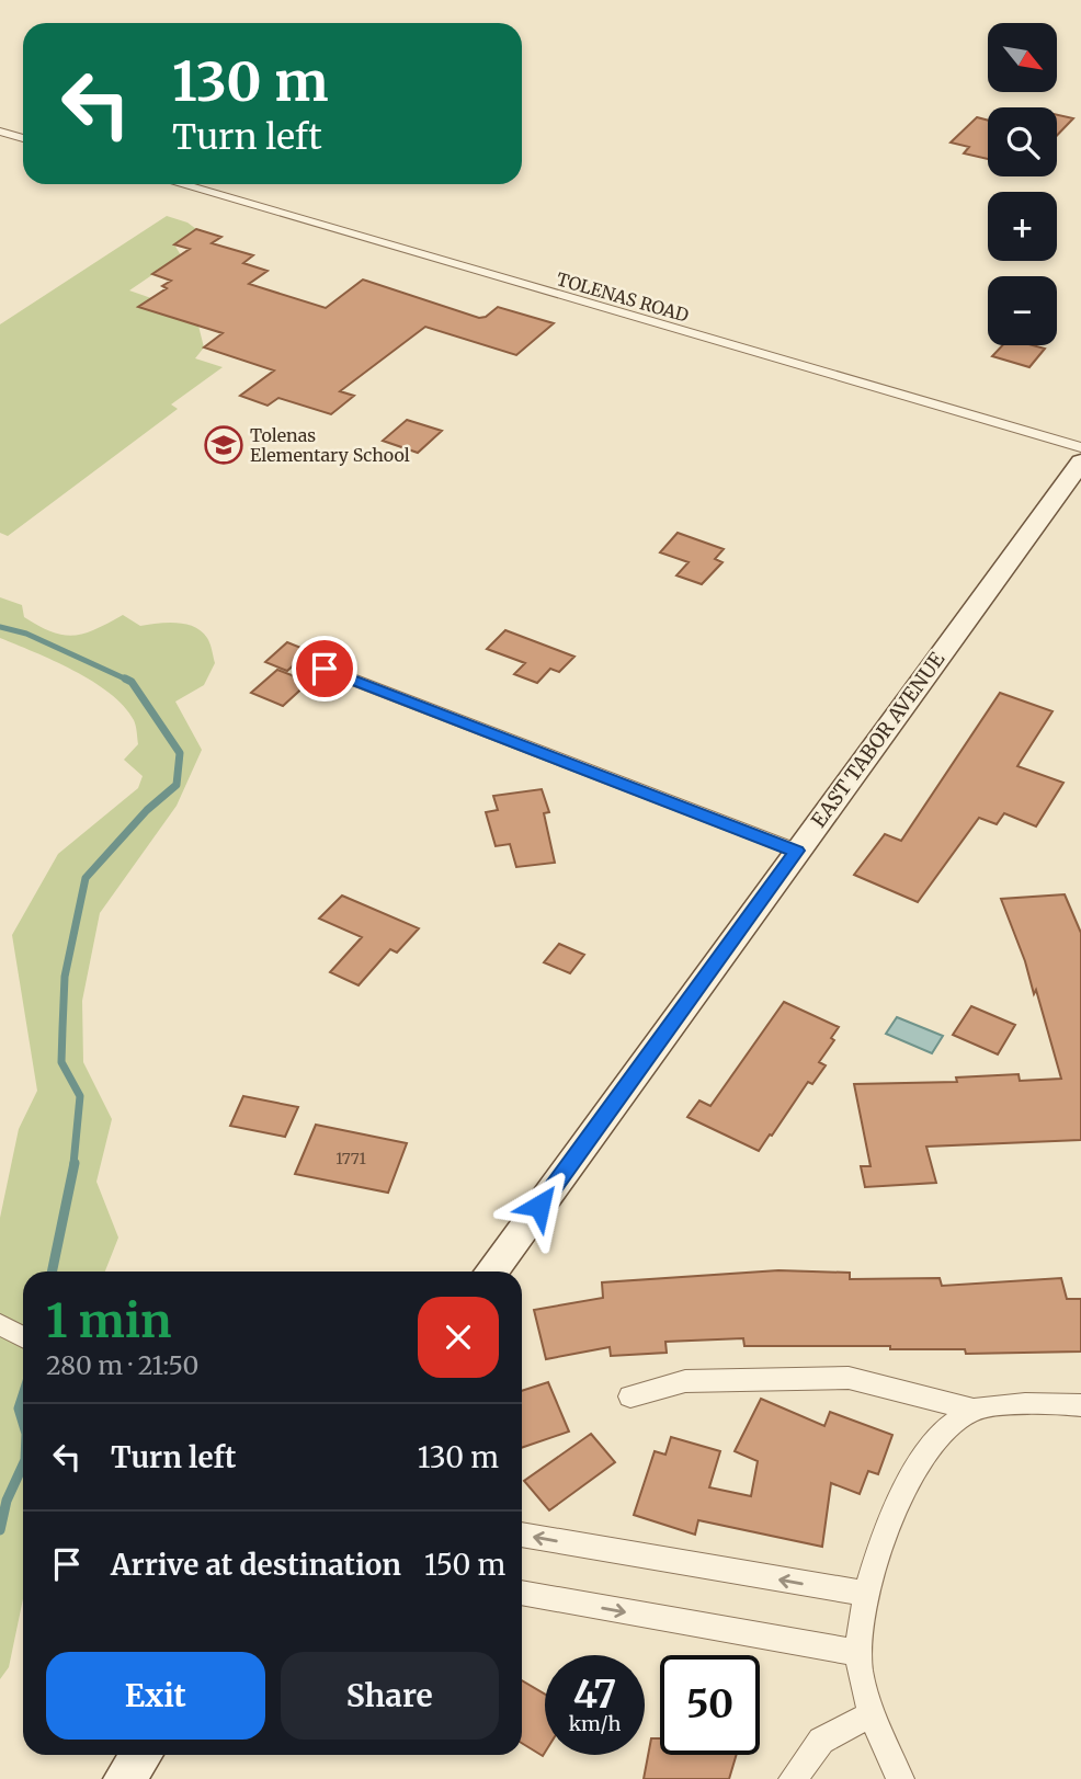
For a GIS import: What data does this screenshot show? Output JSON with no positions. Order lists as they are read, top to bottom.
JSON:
{
  "streets": {
    "main road": ["EAST TABOR AVENUE"],
    "street": ["TOLENAS ROAD"]
  },
  "places": {
    "school or university": ["Tolenas Elementary School"]
  },
  "house_numbers": ["1771"],
  "north": "bottom right",
  "page": {
    "map_buttons": ["+", "−"],
    "turn": ["130 m", "Turn left"],
    "heading": ["1 min", "280 m · 21:50"],
    "list": [
      {
        "name": "Turn left",
        "value": "130 m"
      },
      {
        "name": "Arrive at destination",
        "value": "150 m"
      }
    ],
    "buttons": ["Exit", "Share"],
    "speed": "47 km/h",
    "limit": "50"
  }
}
